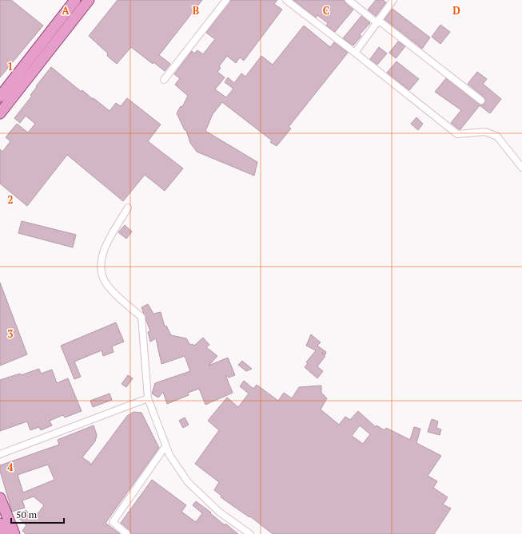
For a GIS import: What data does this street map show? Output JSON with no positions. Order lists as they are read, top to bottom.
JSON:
{
  "scale_bar": "50 m",
  "grid": {
    "columns": [
      "A",
      "B",
      "C",
      "D"
    ],
    "rows": [
      "1",
      "2",
      "3",
      "4"
    ]
  }
}
